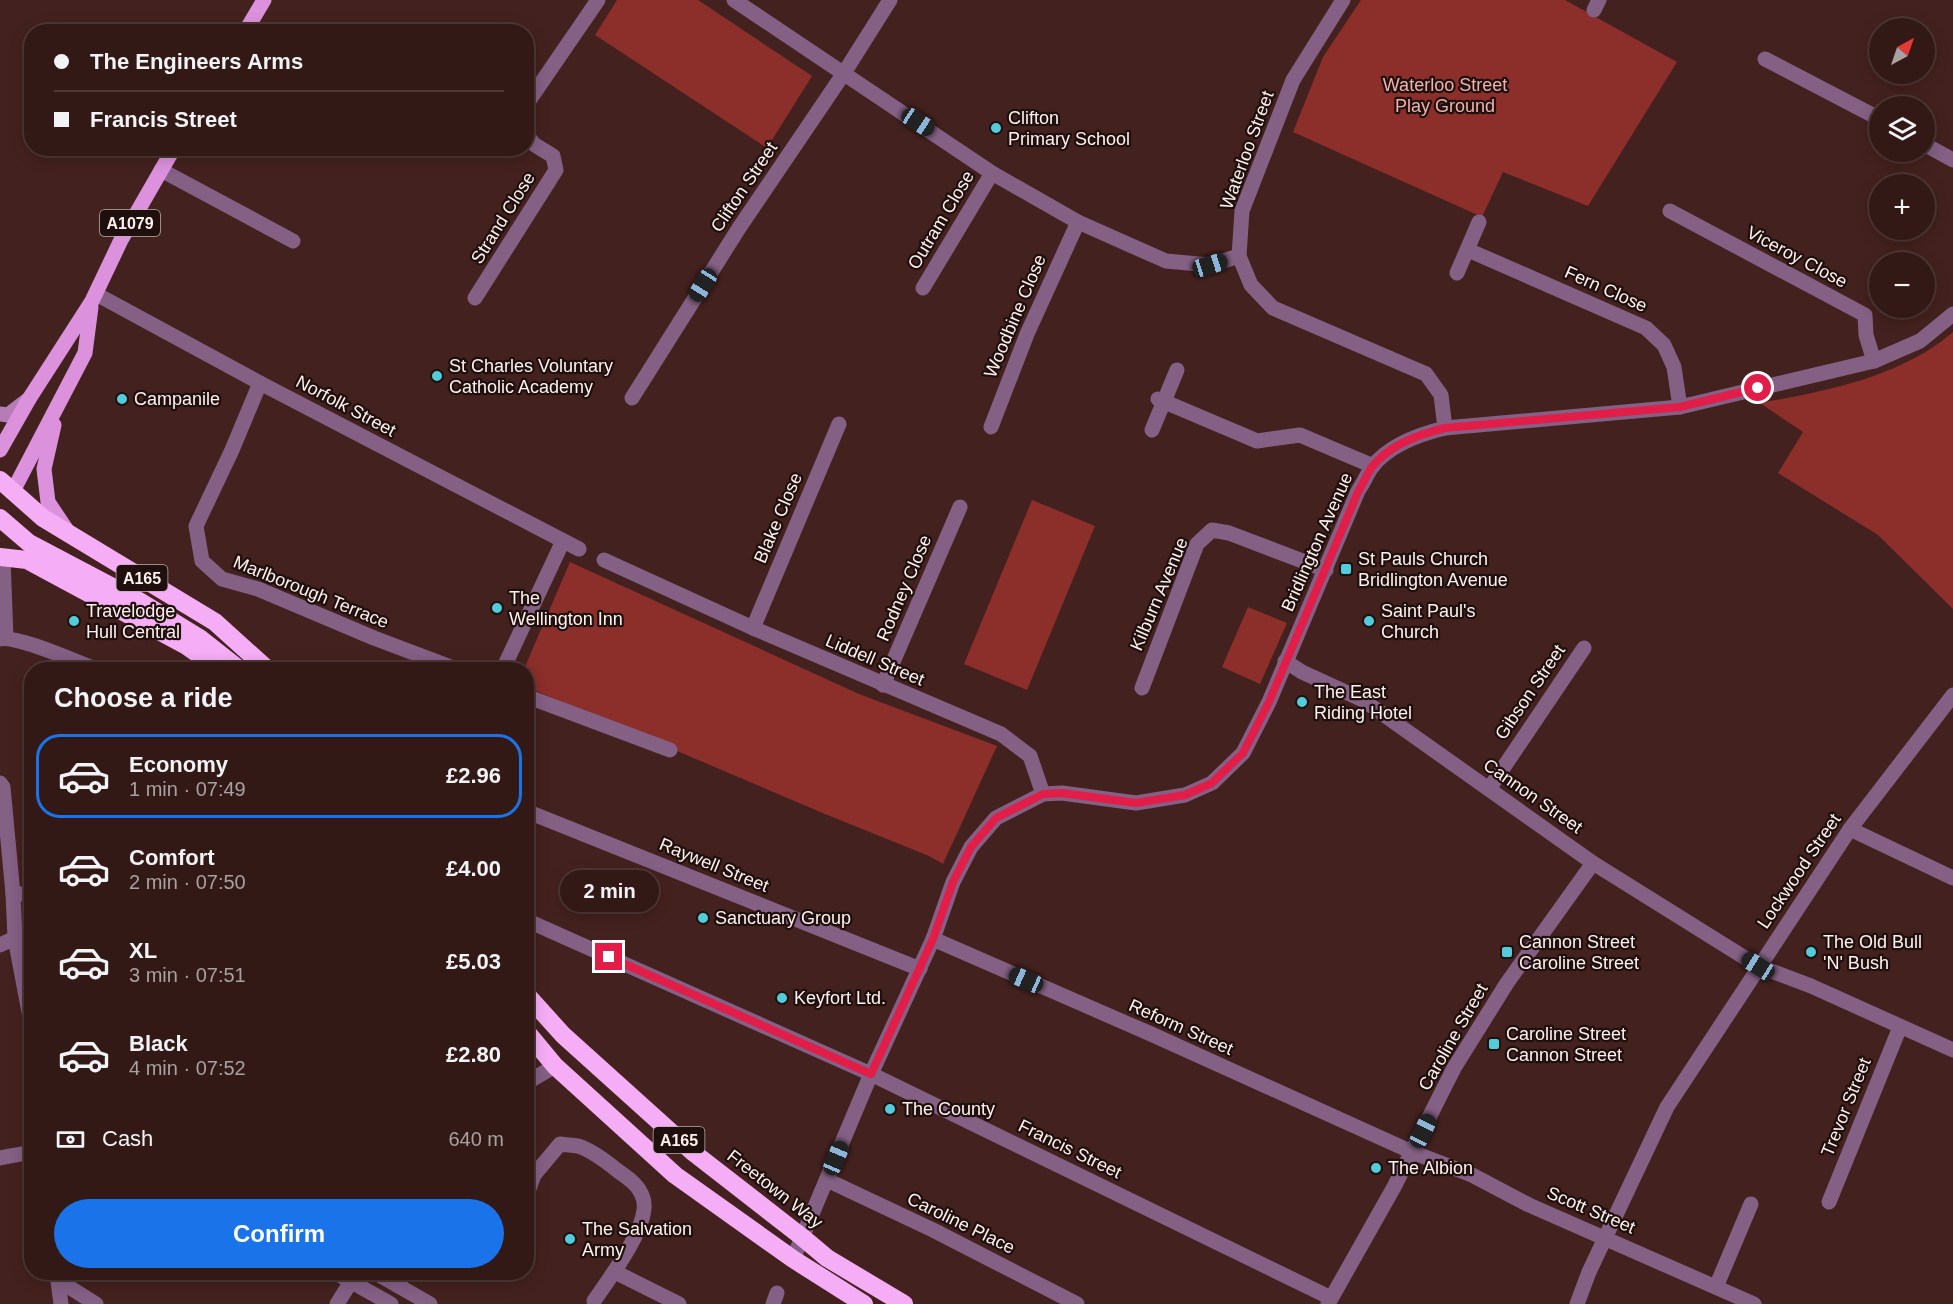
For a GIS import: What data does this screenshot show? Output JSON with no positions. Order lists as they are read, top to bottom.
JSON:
{
  "streets": {
    "highway": ["A165", "Freetown Way"],
    "main road": ["A1079"],
    "street": [
      "Waterloo Street",
      "Clifton Street",
      "Strand Close",
      "Outram Close",
      "Viceroy Close",
      "Fern Close",
      "Woodbine Close",
      "Norfolk Street",
      "Blake Close",
      "Bridlington Avenue",
      "Rodney Close",
      "Marlborough Terrace",
      "Kilburn Avenue",
      "Liddell Street",
      "Gibson Street",
      "Cannon Street",
      "Raywell Street",
      "Lockwood Street",
      "Reform Street",
      "Caroline Street",
      "Trevor Street",
      "Francis Street",
      "Scott Street",
      "Caroline Place"
    ]
  },
  "crossings": [
    ["Waterloo Street", "Bridlington Avenue"],
    ["A1079", "Norfolk Street"],
    ["Viceroy Close", "Bridlington Avenue"],
    ["Fern Close", "Bridlington Avenue"],
    ["Norfolk Street", "Marlborough Terrace"],
    ["Blake Close", "Liddell Street"],
    ["Bridlington Avenue", "A165"],
    ["Bridlington Avenue", "Kilburn Avenue"],
    ["Bridlington Avenue", "Liddell Street"],
    ["Bridlington Avenue", "Cannon Street"],
    ["Bridlington Avenue", "Raywell Street"],
    ["Bridlington Avenue", "Reform Street"],
    ["Bridlington Avenue", "Francis Street"],
    ["Bridlington Avenue", "Freetown Way"],
    ["Bridlington Avenue", "Caroline Place"],
    ["Rodney Close", "Liddell Street"],
    ["Gibson Street", "Cannon Street"],
    ["Cannon Street", "Lockwood Street"],
    ["Cannon Street", "Caroline Street"],
    ["Cannon Street", "Trevor Street"],
    ["Lockwood Street", "Scott Street"],
    ["Reform Street", "Caroline Street"],
    ["Reform Street", "Scott Street"],
    ["Caroline Street", "Francis Street"],
    ["Caroline Street", "Scott Street"]
  ],
  "parks": ["Waterloo Street Play Ground"],
  "places": {
    "other": [
      "Clifton Primary School",
      "St Charles Voluntary Catholic Academy",
      "Campanile",
      "The Wellington Inn",
      "Travelodge Hull Central",
      "Saint Paul's Church",
      "The East Riding Hotel",
      "Sanctuary Group",
      "The Old Bull 'N' Bush",
      "Keyfort Ltd.",
      "The County",
      "The Albion",
      "The Salvation Army"
    ],
    "transit": ["St Pauls Church Bridlington Avenue", "Cannon Street Caroline Street", "Caroline Street Cannon Street"]
  },
  "north": "top right",
  "page": {
    "map_buttons": ["+", "−"],
    "banner": ["The Engineers Arms", "Francis Street"],
    "heading": "Choose a ride",
    "list": [
      {
        "name": "Economy",
        "note": "1 min · 07:49",
        "value": "£2.96"
      },
      {
        "name": "Comfort",
        "note": "2 min · 07:50",
        "value": "£4.00"
      },
      {
        "name": "XL",
        "note": "3 min · 07:51",
        "value": "£5.03"
      },
      {
        "name": "Black",
        "note": "4 min · 07:52",
        "value": "£2.80"
      }
    ],
    "bubble": "2 min",
    "pay": ["Cash", "640 m"],
    "buttons": "Confirm"
  }
}
